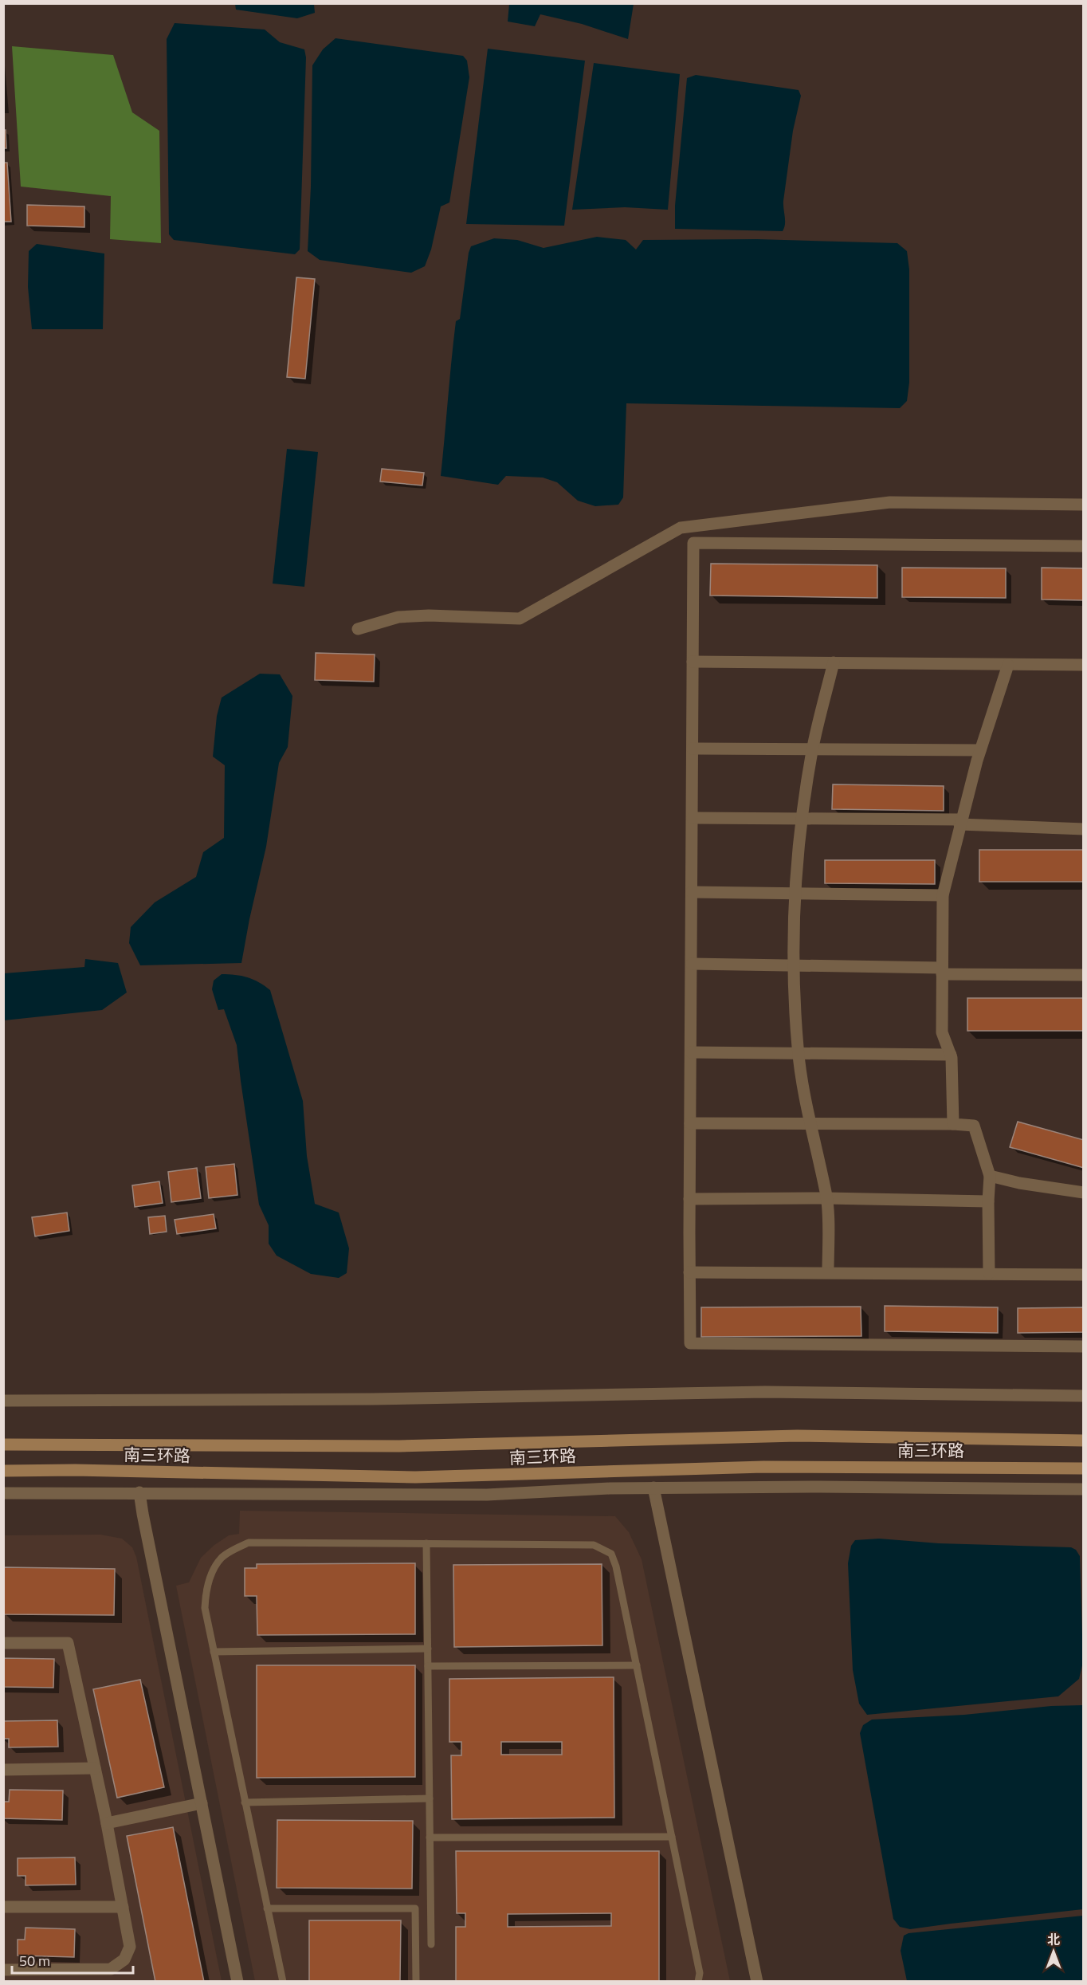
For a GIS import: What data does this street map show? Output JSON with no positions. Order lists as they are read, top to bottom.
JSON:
{
  "streets": {
    "main road": ["南三环路"]
  },
  "scale_bar": "50 m",
  "north": "top"
}
